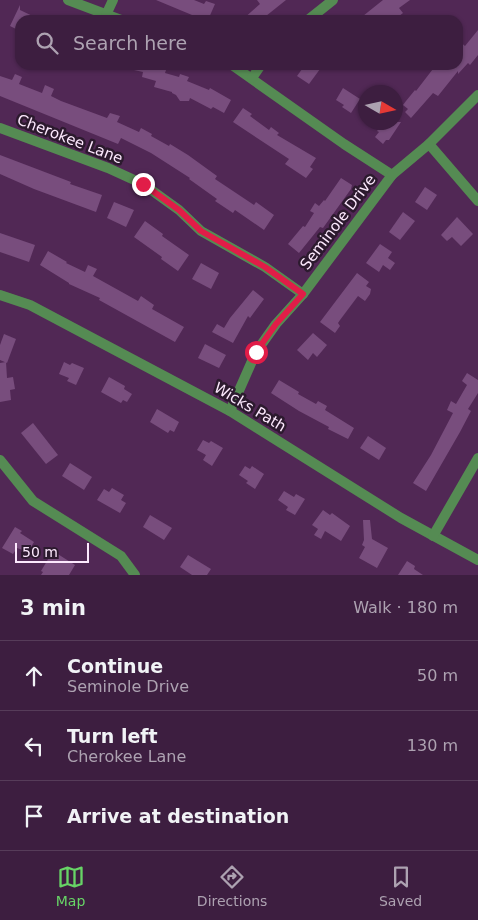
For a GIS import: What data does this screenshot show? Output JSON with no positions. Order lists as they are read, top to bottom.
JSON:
{
  "streets": {
    "street": ["Cherokee Lane", "Seminole Drive", "Wicks Path"]
  },
  "crossings": [
    ["Cherokee Lane", "Seminole Drive"],
    ["Seminole Drive", "Wicks Path"]
  ],
  "scale_bar": "50 m",
  "north": "right",
  "page": {
    "search": "Search here",
    "scale": "50 m",
    "heading": ["3 min", "Walk · 180 m"],
    "list": [
      ["Continue", "Seminole Drive", "50 m"],
      ["Turn left", "Cherokee Lane", "130 m"],
      "Arrive at destination"
    ],
    "nav": ["Map", "Directions", "Saved"]
  }
}
